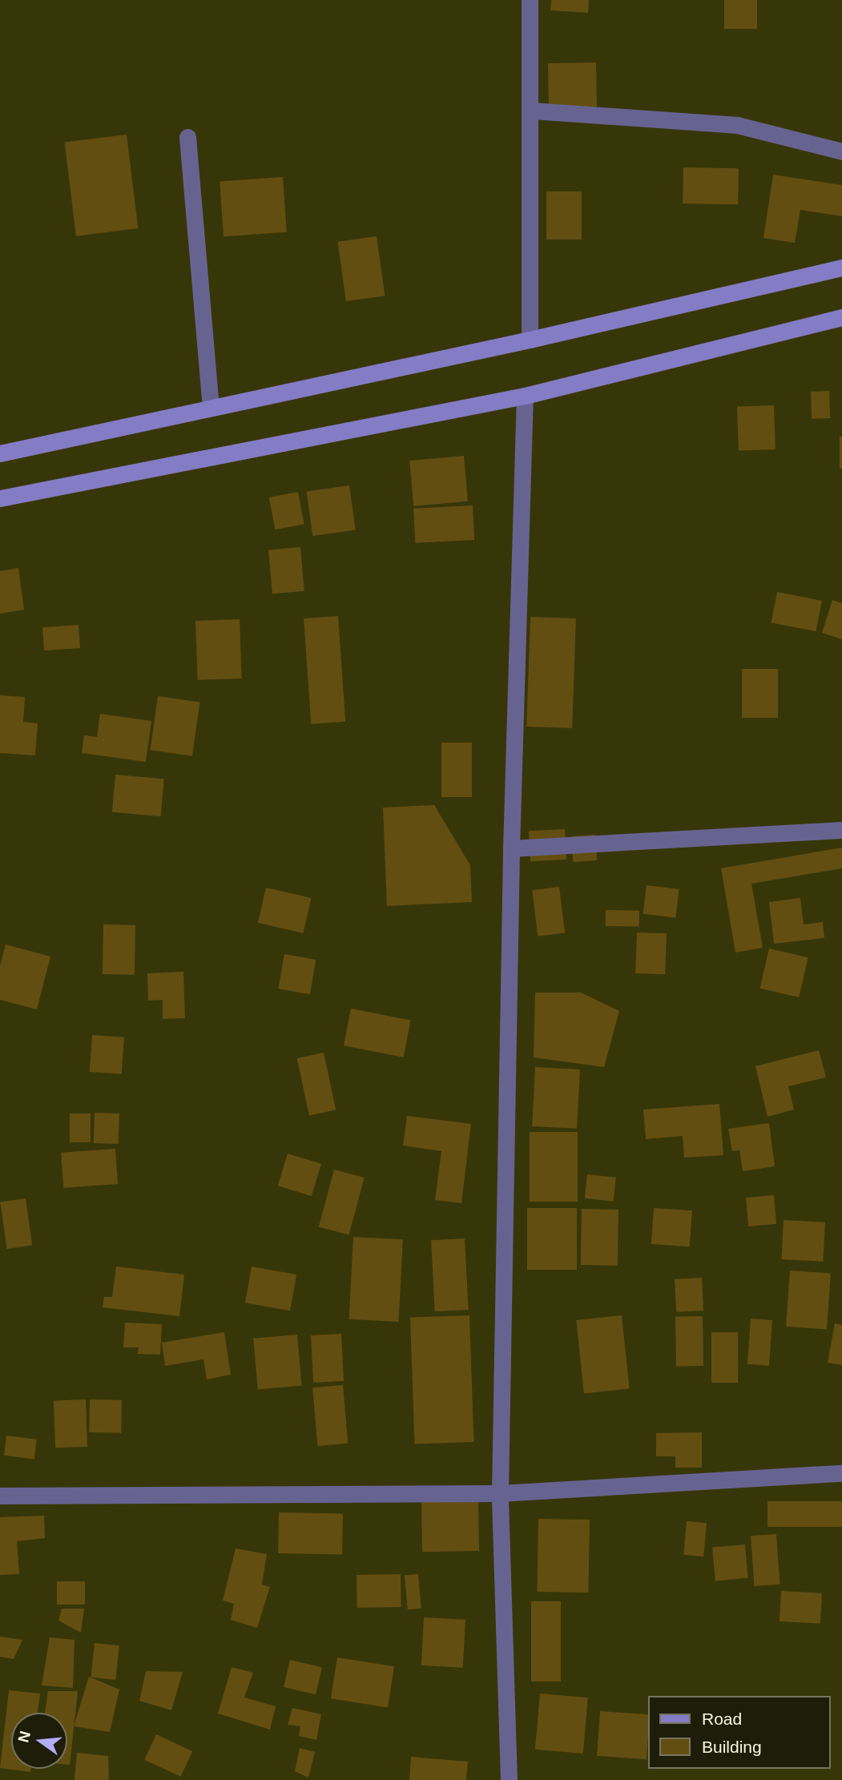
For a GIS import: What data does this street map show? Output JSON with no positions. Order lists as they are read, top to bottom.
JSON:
{
  "legend": ["Road", "Building"],
  "north": "left"
}
